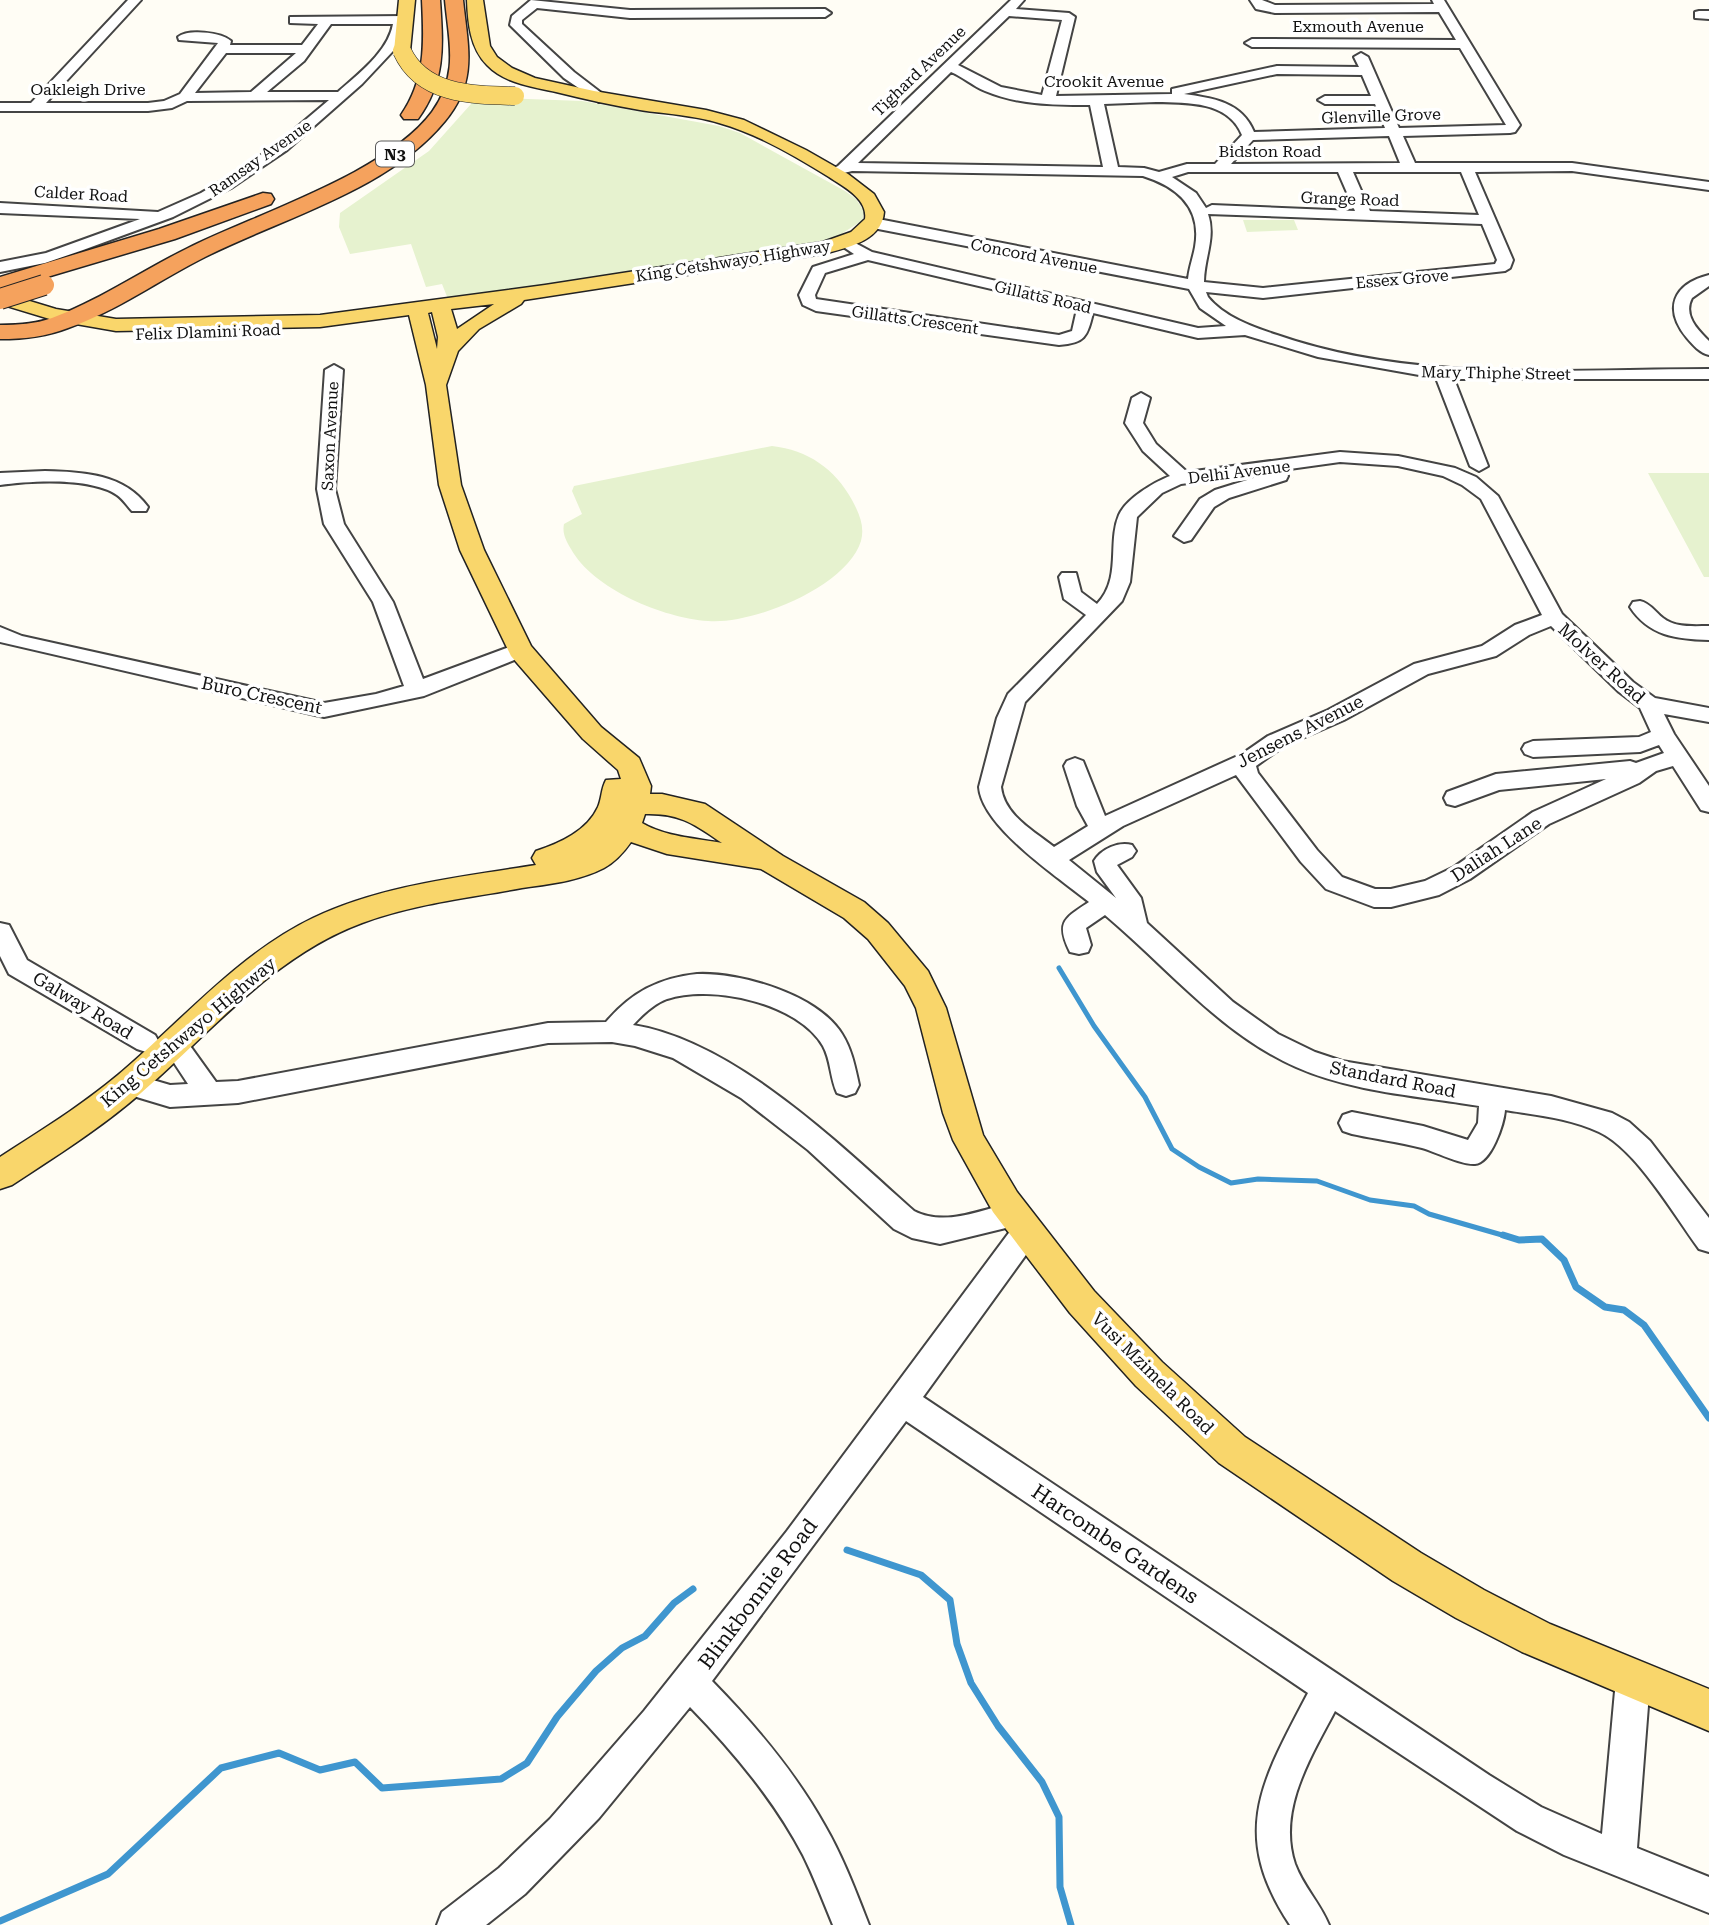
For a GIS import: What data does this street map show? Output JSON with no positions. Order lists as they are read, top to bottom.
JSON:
{
  "streets": {
    "highway": ["N3"],
    "main road": ["King Cetshwayo Highway", "Felix Dlamini Road", "Vusi Mzimela Road"],
    "street": [
      "Exmouth Avenue",
      "Tighard Avenue",
      "Crookit Avenue",
      "Oakleigh Drive",
      "Glenville Grove",
      "Bidston Road",
      "Ramsay Avenue",
      "Calder Road",
      "Grange Road",
      "Concord Avenue",
      "Essex Grove",
      "Gillatts Road",
      "Gillatts Crescent",
      "Mary Thiphe Street",
      "Saxon Avenue",
      "Delhi Avenue",
      "Molver Road",
      "Buro Crescent",
      "Jensens Avenue",
      "Daliah Lane",
      "Galway Road",
      "Standard Road",
      "Harcombe Gardens",
      "Blinkbonnie Road"
    ]
  },
  "crossings": [
    ["Exmouth Avenue", "Glenville Grove"],
    ["Tighard Avenue", "Crookit Avenue"],
    ["Tighard Avenue", "Bidston Road"],
    ["Crookit Avenue", "Glenville Grove"],
    ["Oakleigh Drive", "Ramsay Avenue"],
    ["Bidston Road", "Essex Grove"],
    ["N3", "Ramsay Avenue"],
    ["N3", "Felix Dlamini Road"],
    ["Ramsay Avenue", "Calder Road"],
    ["Grange Road", "Essex Grove"],
    ["Concord Avenue", "King Cetshwayo Highway"],
    ["Concord Avenue", "Essex Grove"],
    ["King Cetshwayo Highway", "Gillatts Road"],
    ["King Cetshwayo Highway", "Galway Road"],
    ["King Cetshwayo Highway", "Vusi Mzimela Road"],
    ["Gillatts Road", "Gillatts Crescent"],
    ["Gillatts Road", "Mary Thiphe Street"],
    ["Mary Thiphe Street", "Molver Road"],
    ["Saxon Avenue", "Buro Crescent"],
    ["Delhi Avenue", "Molver Road"],
    ["Delhi Avenue", "Standard Road"],
    ["Molver Road", "Jensens Avenue"],
    ["Molver Road", "Daliah Lane"],
    ["Jensens Avenue", "Daliah Lane"],
    ["Jensens Avenue", "Standard Road"],
    ["Vusi Mzimela Road", "Blinkbonnie Road"],
    ["Harcombe Gardens", "Blinkbonnie Road"]
  ]
}
